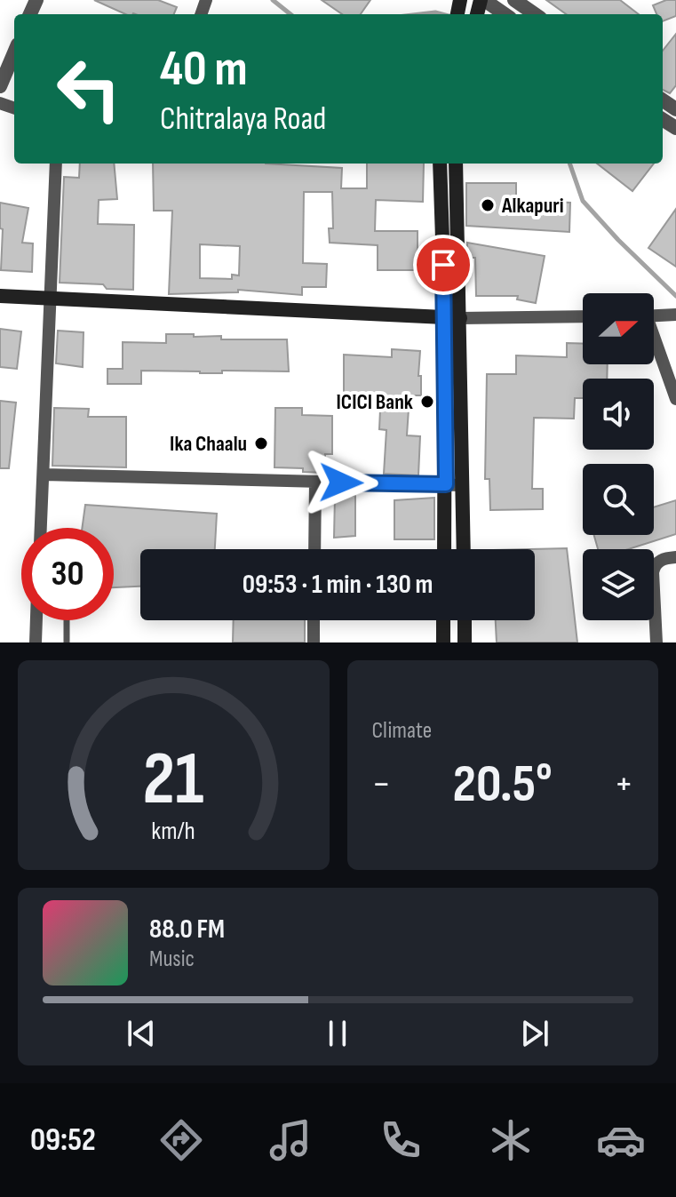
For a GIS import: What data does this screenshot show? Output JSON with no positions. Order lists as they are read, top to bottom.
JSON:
{
  "places": ["Alkapuri", "ICICI Bank", "Ika Chaalu"],
  "north": "right",
  "page": {
    "turn": ["40 m", "Chitralaya Road"],
    "limit": "30",
    "trip": "09:53 · 1 min · 130 m",
    "tile": "Climate",
    "heat": ["−", "20.5°", "+"],
    "song": ["88.0 FM", "Music"],
    "tabs": "09:52",
    "gauge": ["21", "km/h"]
  }
}
